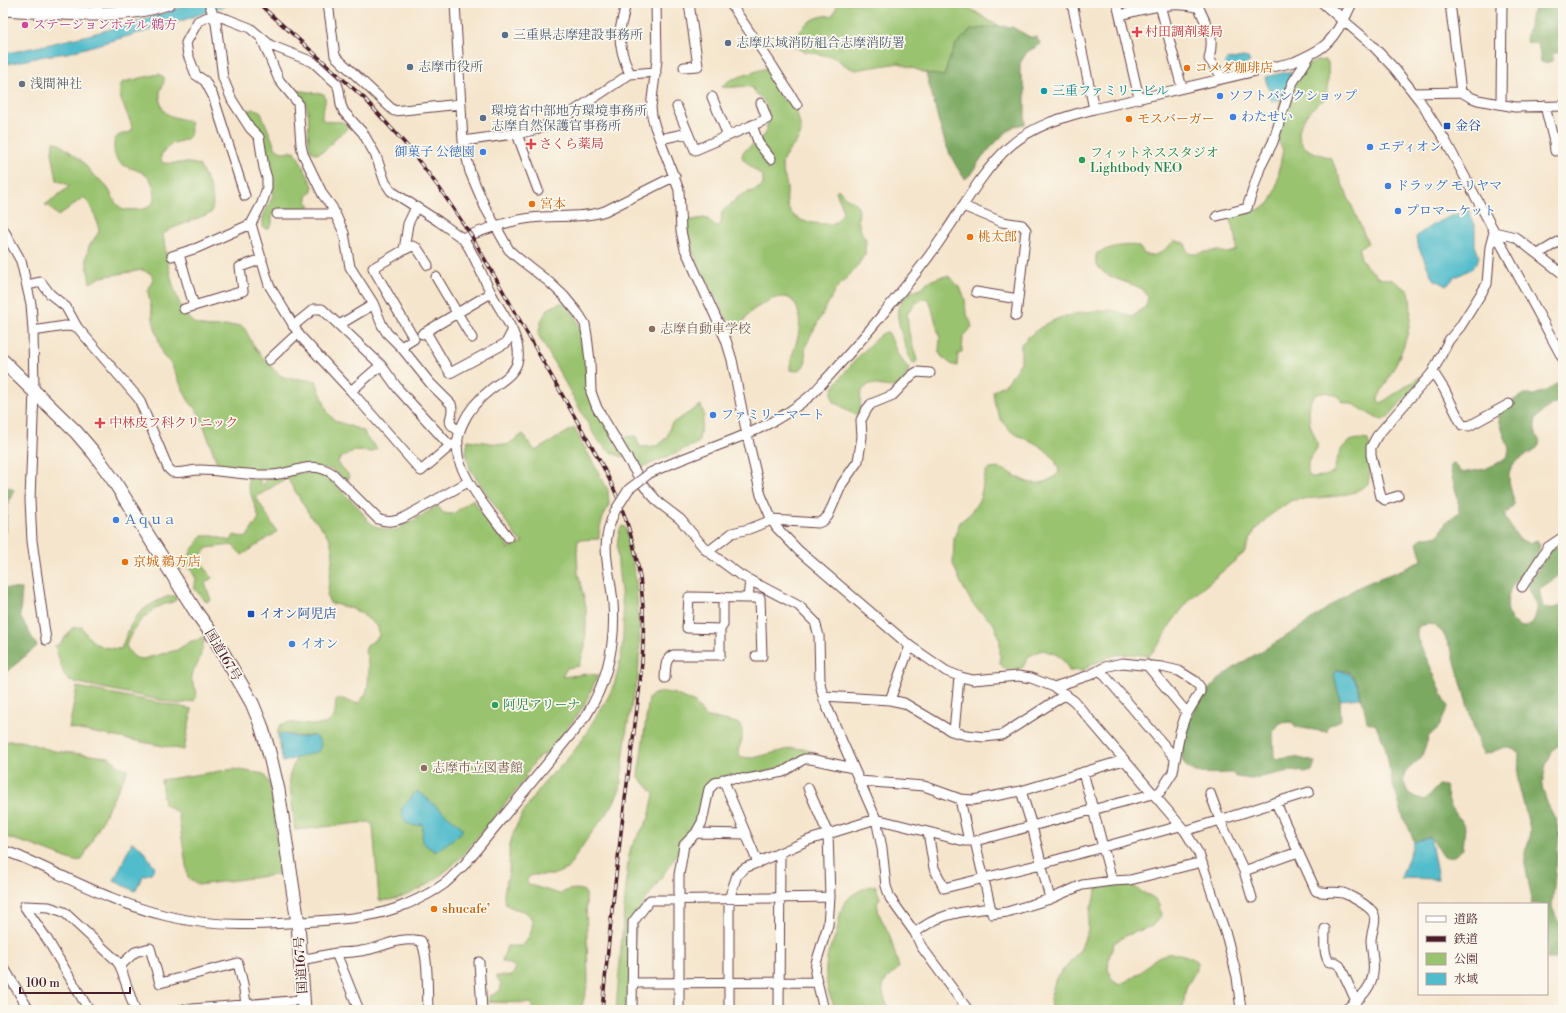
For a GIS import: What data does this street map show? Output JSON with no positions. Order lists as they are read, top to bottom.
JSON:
{
  "streets": {
    "highway": ["国道167号"]
  },
  "places": {
    "other": [
      "ステーションホテル 鵜方",
      "三重県志摩建設事務所",
      "志摩広域消防組合志摩消防署",
      "志摩市役所",
      "コメダ珈琲店",
      "浅間神社",
      "三重ファミリービル",
      "ソフトバンクショップ",
      "わたせい",
      "環境省中部地方環境事務所 志摩自然保護官事務所",
      "モスバーガー",
      "エディオン",
      "御菓子 公徳園",
      "フィットネススタジオ Lightbody NEO",
      "ドラッグ モリヤマ",
      "宮本",
      "プロマーケット",
      "桃太郎",
      "志摩自動車学校",
      "ファミリーマート",
      "Ａｑｕａ",
      "京城 鵜方店",
      "イオン",
      "阿児アリーナ",
      "志摩市立図書館",
      "shucafe’"
    ],
    "health": ["村田調剤薬局", "さくら薬局", "中林皮フ科クリニック"],
    "transit": ["金谷", "イオン阿児店"]
  },
  "legend": [
    "道路",
    "鉄道",
    "公園",
    "水域"
  ],
  "scale_bar": "100 m"
}
